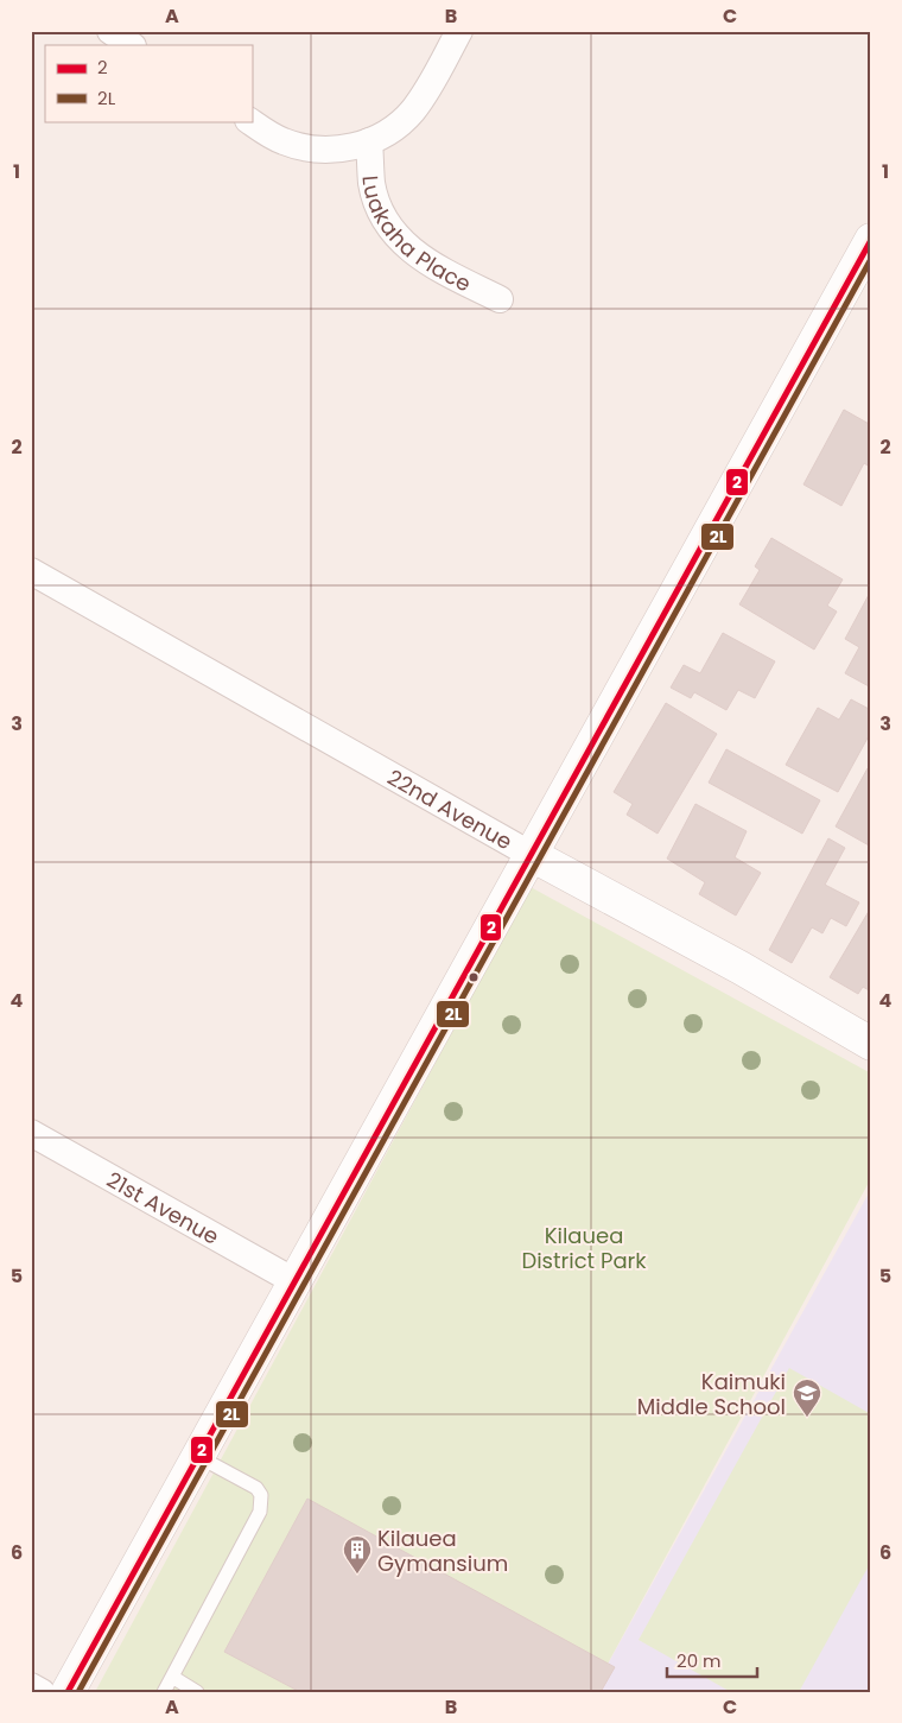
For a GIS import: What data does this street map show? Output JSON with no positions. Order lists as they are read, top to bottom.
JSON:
{
  "streets": {
    "street": ["Luakaha Place", "22nd Avenue", "21st Avenue"]
  },
  "parks": ["Kilauea District Park"],
  "places": {
    "school or university": ["Kaimuki Middle School"],
    "building": ["Kilauea Gymansium"]
  },
  "lines": ["transit line 2", "transit line 2L"],
  "legend": ["2", "2L"],
  "scale_bar": "20 m",
  "grid": {
    "columns": ["A", "B", "C"],
    "rows": [
      "1",
      "2",
      "3",
      "4",
      "5",
      "6"
    ]
  }
}
